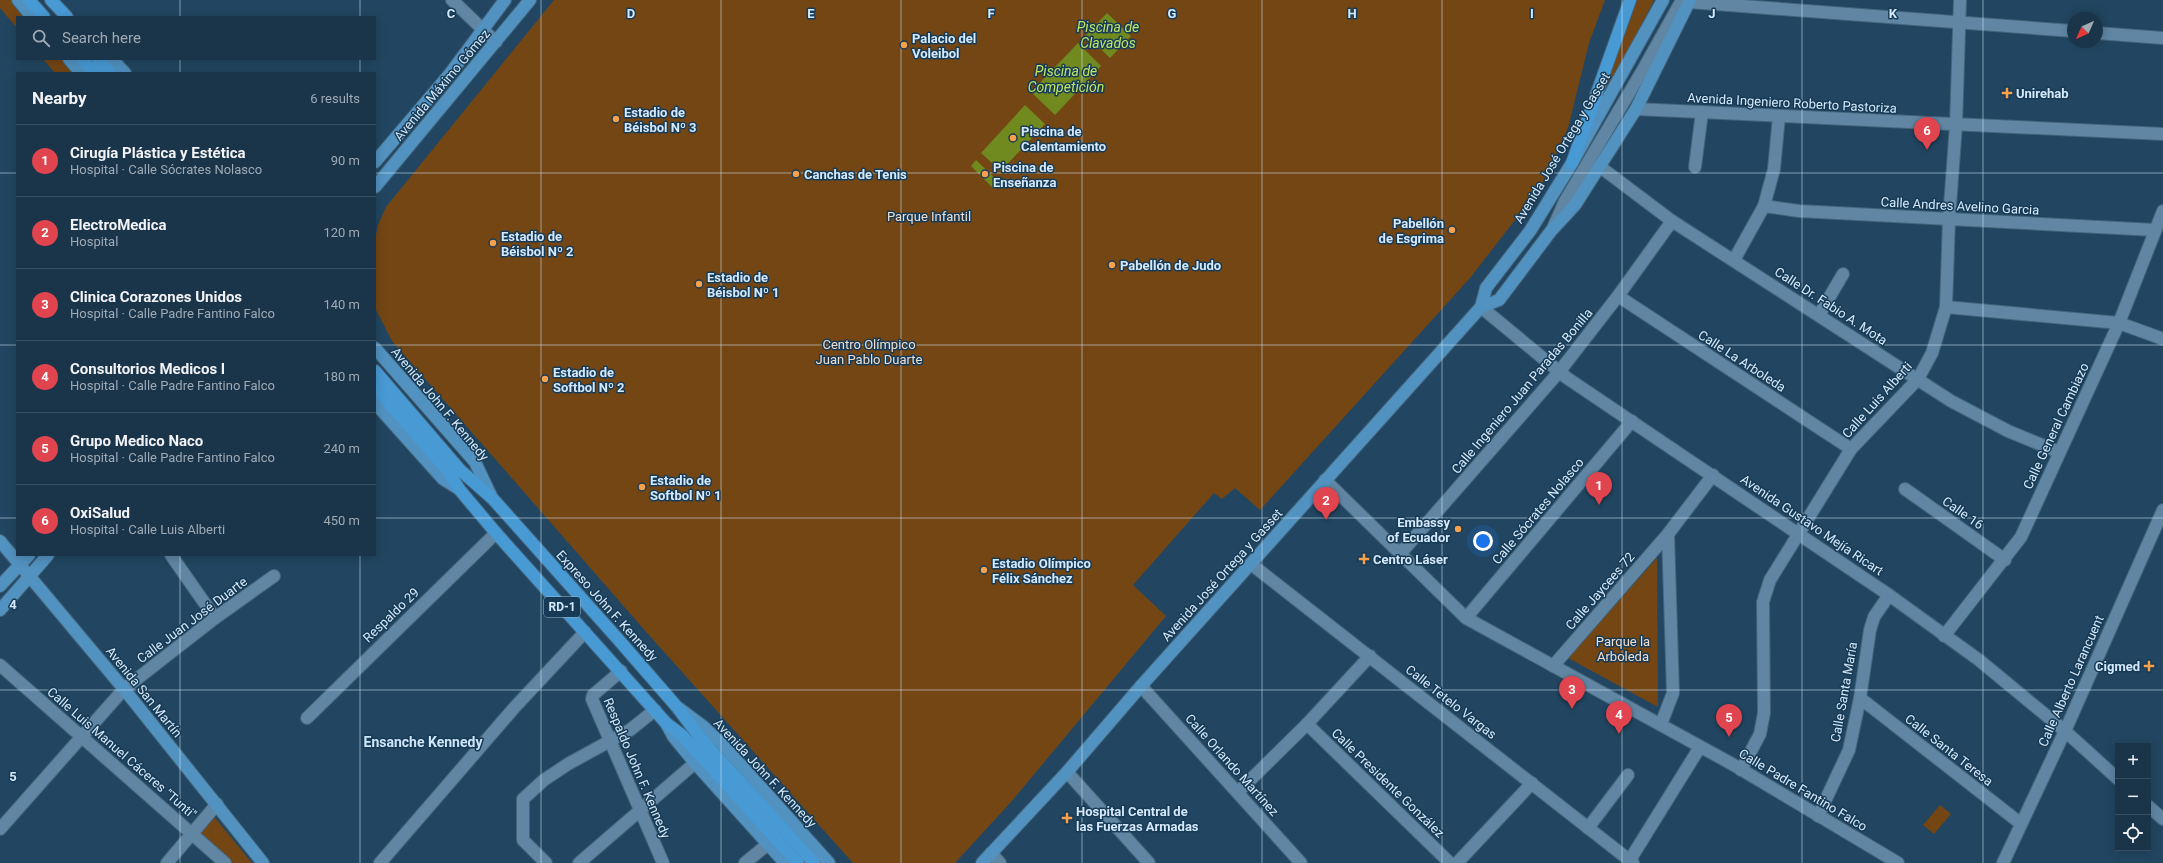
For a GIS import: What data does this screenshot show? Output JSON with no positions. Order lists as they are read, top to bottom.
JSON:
{
  "streets": {
    "highway": ["Expreso John F. Kennedy", "RD-1"],
    "main road": [
      "Avenida Máximo Gómez",
      "Avenida José Ortega y Gasset",
      "Avenida John F. Kennedy",
      "Avenida San Martín"
    ],
    "street": [
      "Avenida Ingeniero Roberto Pastoriza",
      "Calle Andres Avelino Garcia",
      "Calle Dr. Fabio A. Mota",
      "Calle La Arboleda",
      "Calle Ingeniero Juan Paradas Bonilla",
      "Calle Luis Alberti",
      "Calle General Cambiazo",
      "Calle Sócrates Nolasco",
      "Calle 16",
      "Avenida Gustavo Mejía Ricart",
      "Calle Jaycees 72",
      "Respaldo 29",
      "Calle Juan José Duarte",
      "Calle Alberto Larancuent",
      "Calle Santa María",
      "Calle Tetelo Vargas",
      "Calle Santa Teresa",
      "Calle Luis Manuel Cáceres \"Tunti\"",
      "Calle Orlando Martínez",
      "Respaldo John F. Kennedy",
      "Calle Presidente González",
      "Calle Padre Fantino Falco"
    ]
  },
  "crossings": [
    ["Avenida Ingeniero Roberto Pastoriza", "Avenida José Ortega y Gasset"],
    ["Avenida Ingeniero Roberto Pastoriza", "Calle Luis Alberti"],
    ["Avenida José Ortega y Gasset", "Calle Dr. Fabio A. Mota"],
    ["Avenida José Ortega y Gasset", "Avenida Gustavo Mejía Ricart"],
    ["Avenida José Ortega y Gasset", "Calle Tetelo Vargas"],
    ["Avenida José Ortega y Gasset", "Calle Orlando Martínez"],
    ["Avenida José Ortega y Gasset", "Calle Padre Fantino Falco"],
    ["Calle Andres Avelino Garcia", "Calle Luis Alberti"],
    ["Calle Andres Avelino Garcia", "Calle General Cambiazo"],
    ["Calle Dr. Fabio A. Mota", "Calle Ingeniero Juan Paradas Bonilla"],
    ["Calle Dr. Fabio A. Mota", "Calle Luis Alberti"],
    ["Calle Dr. Fabio A. Mota", "Calle General Cambiazo"],
    ["Calle La Arboleda", "Calle Ingeniero Juan Paradas Bonilla"],
    ["Calle La Arboleda", "Calle Luis Alberti"],
    ["Calle Ingeniero Juan Paradas Bonilla", "Avenida Gustavo Mejía Ricart"],
    ["Calle Ingeniero Juan Paradas Bonilla", "Calle Padre Fantino Falco"],
    ["Calle Luis Alberti", "Avenida Gustavo Mejía Ricart"],
    ["Calle Luis Alberti", "Calle Padre Fantino Falco"],
    ["Avenida John F. Kennedy", "Expreso John F. Kennedy"],
    ["Calle General Cambiazo", "Calle 16"],
    ["Calle General Cambiazo", "Avenida Gustavo Mejía Ricart"],
    ["Calle Sócrates Nolasco", "Avenida Gustavo Mejía Ricart"],
    ["Calle Sócrates Nolasco", "Calle Padre Fantino Falco"],
    ["Avenida Gustavo Mejía Ricart", "Calle Jaycees 72"],
    ["Avenida Gustavo Mejía Ricart", "Calle Alberto Larancuent"],
    ["Avenida Gustavo Mejía Ricart", "Calle Santa María"],
    ["Calle Jaycees 72", "Calle Padre Fantino Falco"],
    ["Expreso John F. Kennedy", "RD-1"],
    ["Expreso John F. Kennedy", "Respaldo 29"],
    ["Expreso John F. Kennedy", "Respaldo John F. Kennedy"],
    ["Calle Juan José Duarte", "Avenida San Martín"],
    ["Calle Juan José Duarte", "Calle Luis Manuel Cáceres \"Tunti\""],
    ["Calle Alberto Larancuent", "Calle Santa Teresa"],
    ["Calle Santa María", "Calle Santa Teresa"],
    ["Calle Santa María", "Calle Padre Fantino Falco"]
  ],
  "districts": ["Ensanche Kennedy"],
  "water": ["Piscina de Clavados", "Piscina de Competición"],
  "parks": ["Parque Infantil", "Centro Olímpico Juan Pablo Duarte", "Parque la Arboleda"],
  "places": {
    "other": [
      "Palacio del Voleibol",
      "Estadio de Béisbol Nº 3",
      "Piscina de Calentamiento",
      "Canchas de Tenis",
      "Piscina de Enseñanza",
      "Pabellón de Esgrima",
      "Estadio de Béisbol Nº 2",
      "Pabellón de Judo",
      "Estadio de Béisbol Nº 1",
      "Estadio de Softbol Nº 2",
      "Estadio de Softbol Nº 1",
      "Embassy of Ecuador",
      "Estadio Olímpico Félix Sánchez"
    ],
    "health": [
      "Unirehab",
      "Centro Láser",
      "Cigmed",
      "Hospital Central de las Fuerzas Armadas"
    ]
  },
  "north": "bottom left",
  "page": {
    "search": "Search here",
    "heading": ["Nearby", "6 results"],
    "pins": [
      "6",
      "1",
      "2",
      "3",
      "4",
      "5"
    ],
    "list": [
      {
        "mark": "1",
        "name": "Cirugía Plástica y Estética",
        "note": "Hospital · Calle Sócrates Nolasco",
        "value": "90 m"
      },
      {
        "mark": "2",
        "name": "ElectroMedica",
        "note": "Hospital",
        "value": "120 m"
      },
      {
        "mark": "3",
        "name": "Clinica Corazones Unidos",
        "note": "Hospital · Calle Padre Fantino Falco",
        "value": "140 m"
      },
      {
        "mark": "4",
        "name": "Consultorios Medicos I",
        "note": "Hospital · Calle Padre Fantino Falco",
        "value": "180 m"
      },
      {
        "mark": "5",
        "name": "Grupo Medico Naco",
        "note": "Hospital · Calle Padre Fantino Falco",
        "value": "240 m"
      },
      {
        "mark": "6",
        "name": "OxiSalud",
        "note": "Hospital · Calle Luis Alberti",
        "value": "450 m"
      }
    ],
    "map_buttons": ["+", "−"]
  },
  "grid": {
    "columns": [
      "C",
      "D",
      "E",
      "F",
      "G",
      "H",
      "I",
      "J",
      "K"
    ],
    "rows": ["4", "5"]
  }
}
